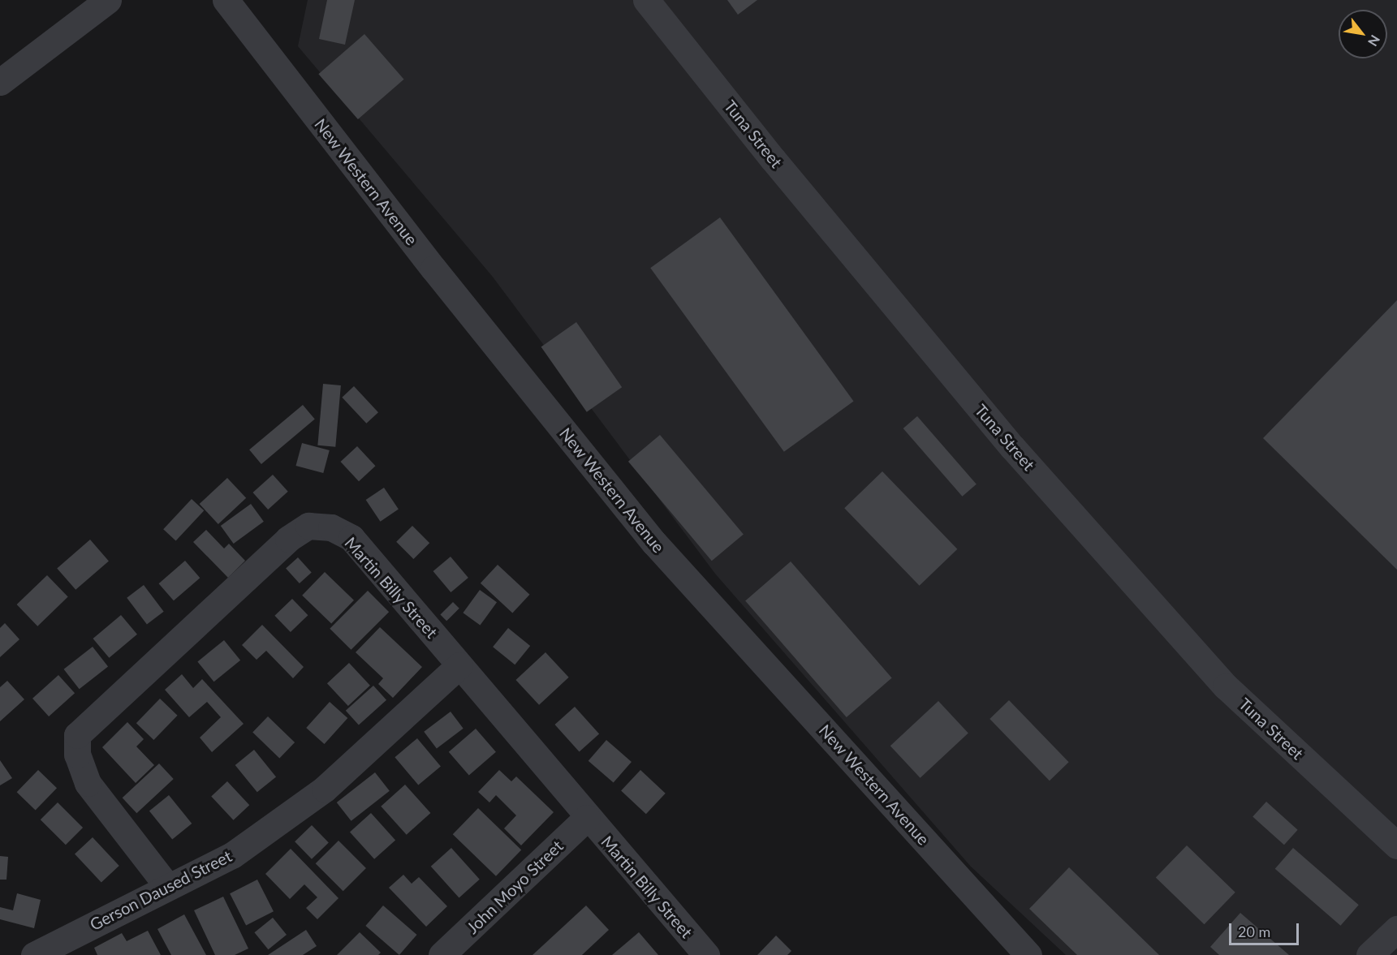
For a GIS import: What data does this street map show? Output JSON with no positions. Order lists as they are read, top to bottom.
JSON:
{
  "streets": {
    "street": [
      "Tuna Street",
      "New Western Avenue",
      "Martin Billy Street",
      "John Moyo Street",
      "Gerson Daused Street"
    ]
  },
  "crossings": [
    ["Martin Billy Street", "John Moyo Street"],
    ["Martin Billy Street", "Gerson Daused Street"]
  ],
  "scale_bar": "20 m",
  "north": "bottom right"
}
